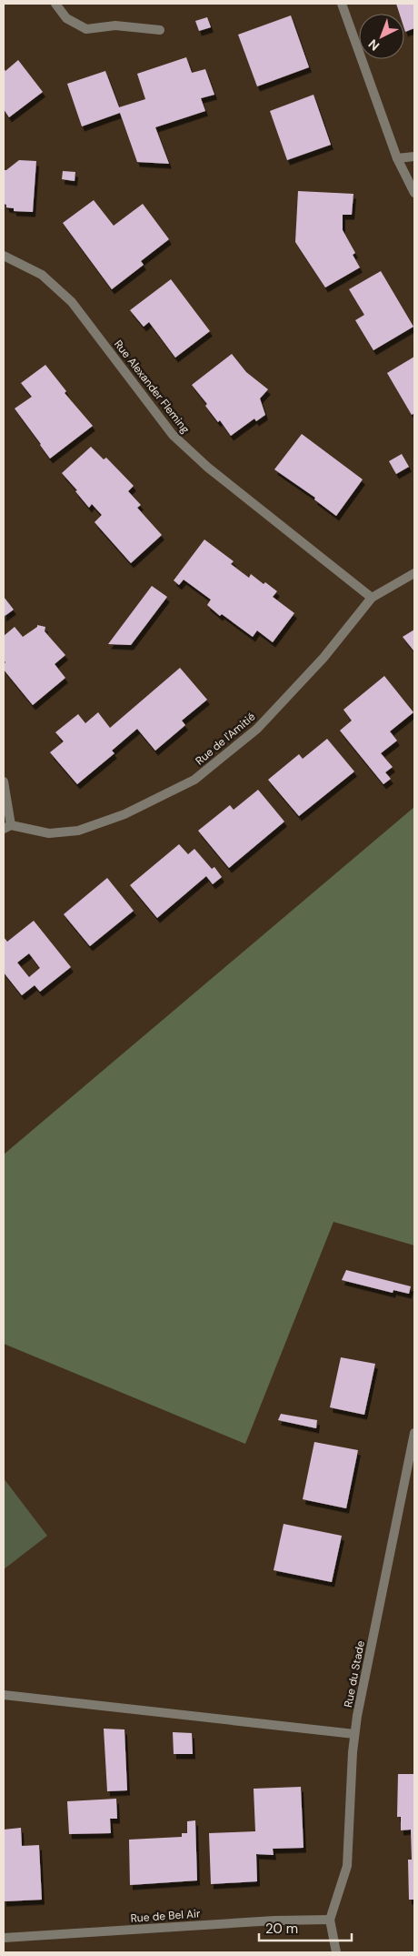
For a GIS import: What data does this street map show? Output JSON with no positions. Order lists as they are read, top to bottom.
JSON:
{
  "streets": {
    "street": [
      "Rue Alexander Fleming",
      "Rue de l'Amitié",
      "Rue du Stade",
      "Rue de Bel Air"
    ]
  },
  "crossings": [
    ["Rue Alexander Fleming", "Rue de l'Amitié"],
    ["Rue du Stade", "Rue de Bel Air"]
  ],
  "scale_bar": "20 m",
  "north": "bottom left"
}
